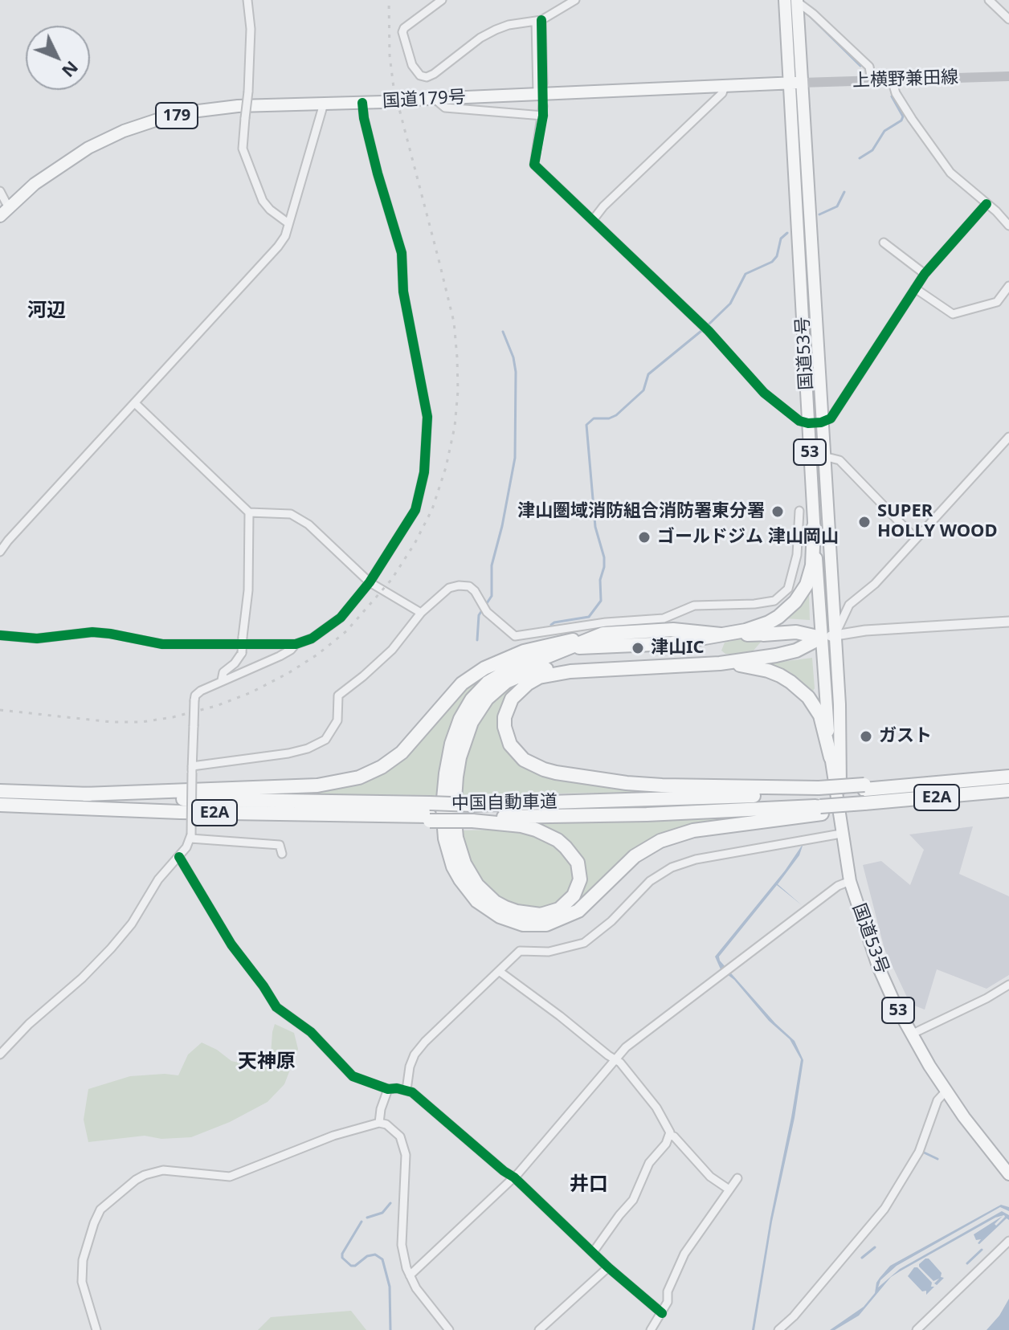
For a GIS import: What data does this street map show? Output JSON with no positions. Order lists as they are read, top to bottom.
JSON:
{
  "streets": {
    "highway": [
      "国道179号",
      "179",
      "国道53号",
      "53",
      "E2A",
      "中国自動車道"
    ],
    "main road": ["上横野兼田線"]
  },
  "crossings": [
    ["上横野兼田線", "国道179号"],
    ["上横野兼田線", "国道53号"],
    ["国道179号", "国道53号"]
  ],
  "districts": ["河辺", "天神原", "井口"],
  "places": [
    "津山圏域消防組合消防署東分署",
    "SUPER HOLLY WOOD",
    "ゴールドジム 津山岡山",
    "津山IC",
    "ガスト"
  ],
  "north": "bottom right"
}
